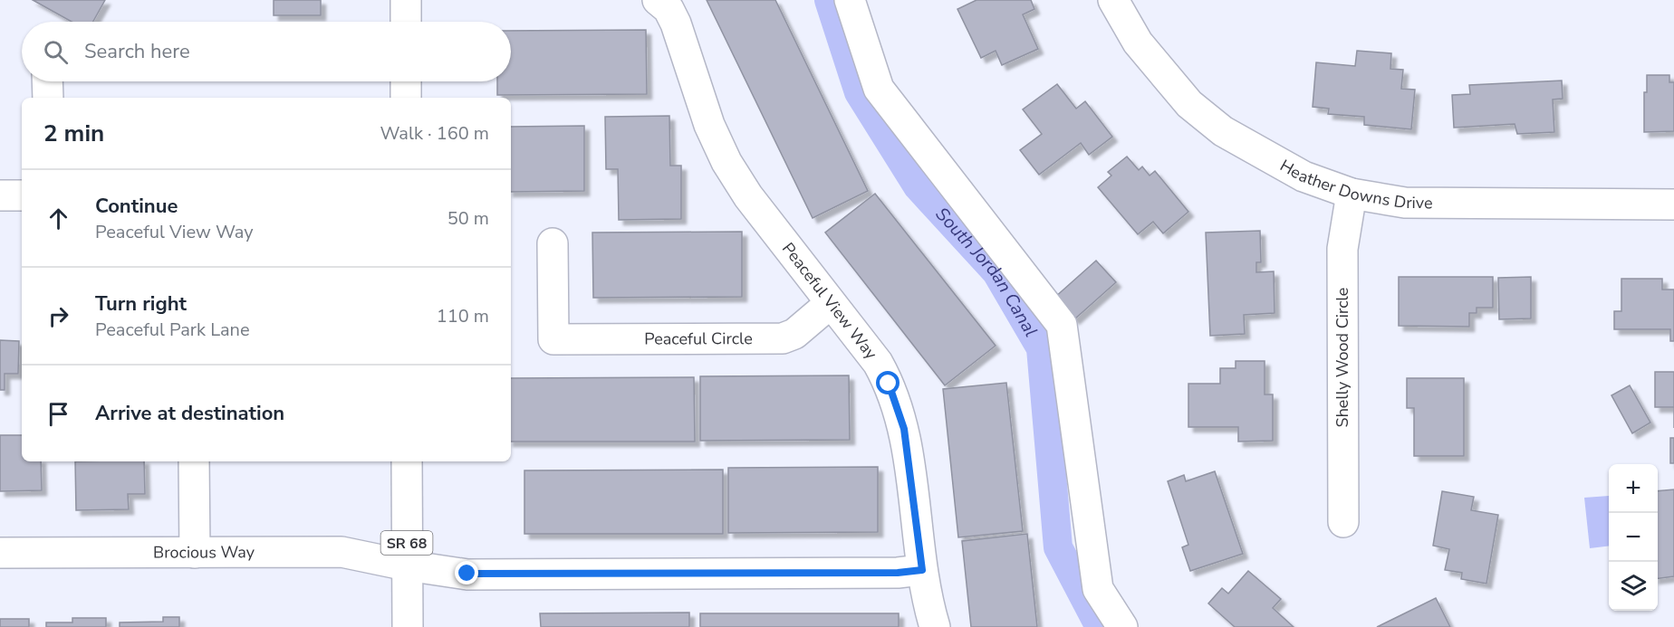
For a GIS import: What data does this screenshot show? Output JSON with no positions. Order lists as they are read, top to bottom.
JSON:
{
  "streets": {
    "street": [
      "Heather Downs Drive",
      "Peaceful View Way",
      "Peaceful Circle",
      "Shelly Wood Circle",
      "SR 68",
      "Brocious Way"
    ]
  },
  "crossings": [
    ["Heather Downs Drive", "Shelly Wood Circle"],
    ["Peaceful View Way", "Peaceful Circle"],
    ["Peaceful View Way", "Brocious Way"],
    ["SR 68", "Brocious Way"]
  ],
  "water": ["South Jordan Canal"],
  "page": {
    "search": "Search here",
    "heading": ["2 min", "Walk · 160 m"],
    "list": [
      ["Continue", "Peaceful View Way", "50 m"],
      ["Turn right", "Peaceful Park Lane", "110 m"],
      "Arrive at destination"
    ],
    "map_buttons": ["+", "−"]
  }
}
